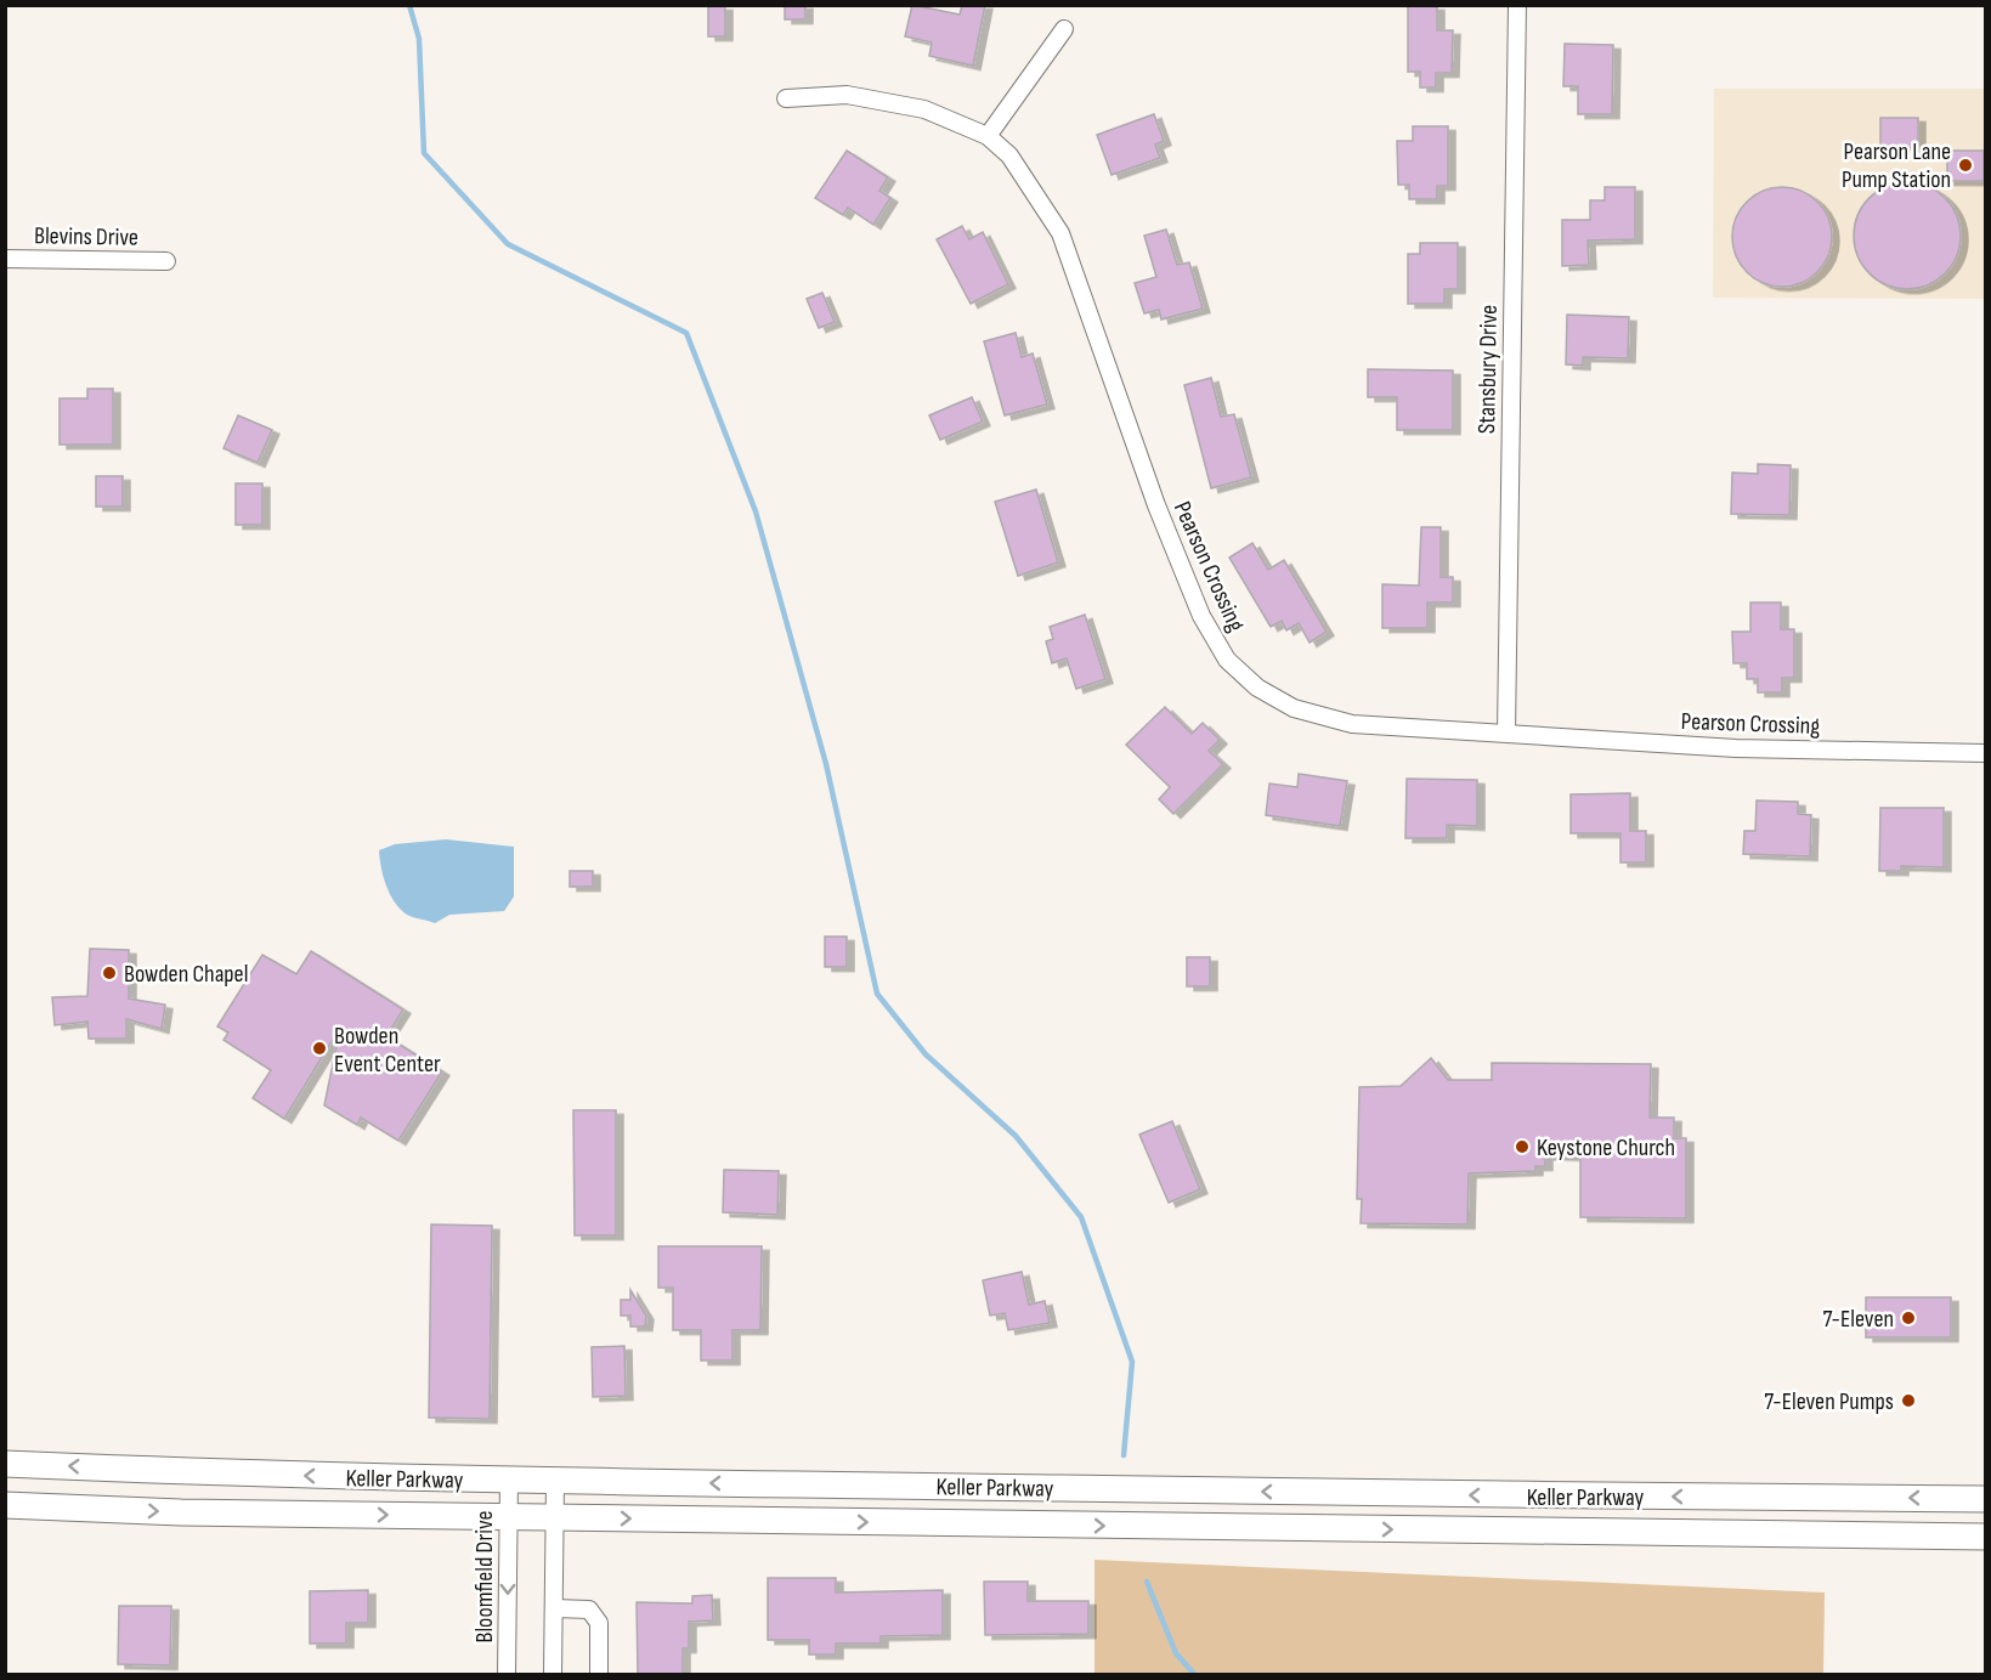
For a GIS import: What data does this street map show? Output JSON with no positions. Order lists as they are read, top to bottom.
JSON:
{
  "streets": {
    "main road": ["Keller Parkway"],
    "street": [
      "Blevins Drive",
      "Stansbury Drive",
      "Pearson Crossing",
      "Bloomfield Drive"
    ]
  },
  "crossings": [
    ["Stansbury Drive", "Pearson Crossing"],
    ["Keller Parkway", "Bloomfield Drive"]
  ],
  "places": [
    "Pearson Lane Pump Station",
    "Bowden Chapel",
    "Bowden Event Center",
    "Keystone Church",
    "7-Eleven",
    "7-Eleven Pumps"
  ]
}
